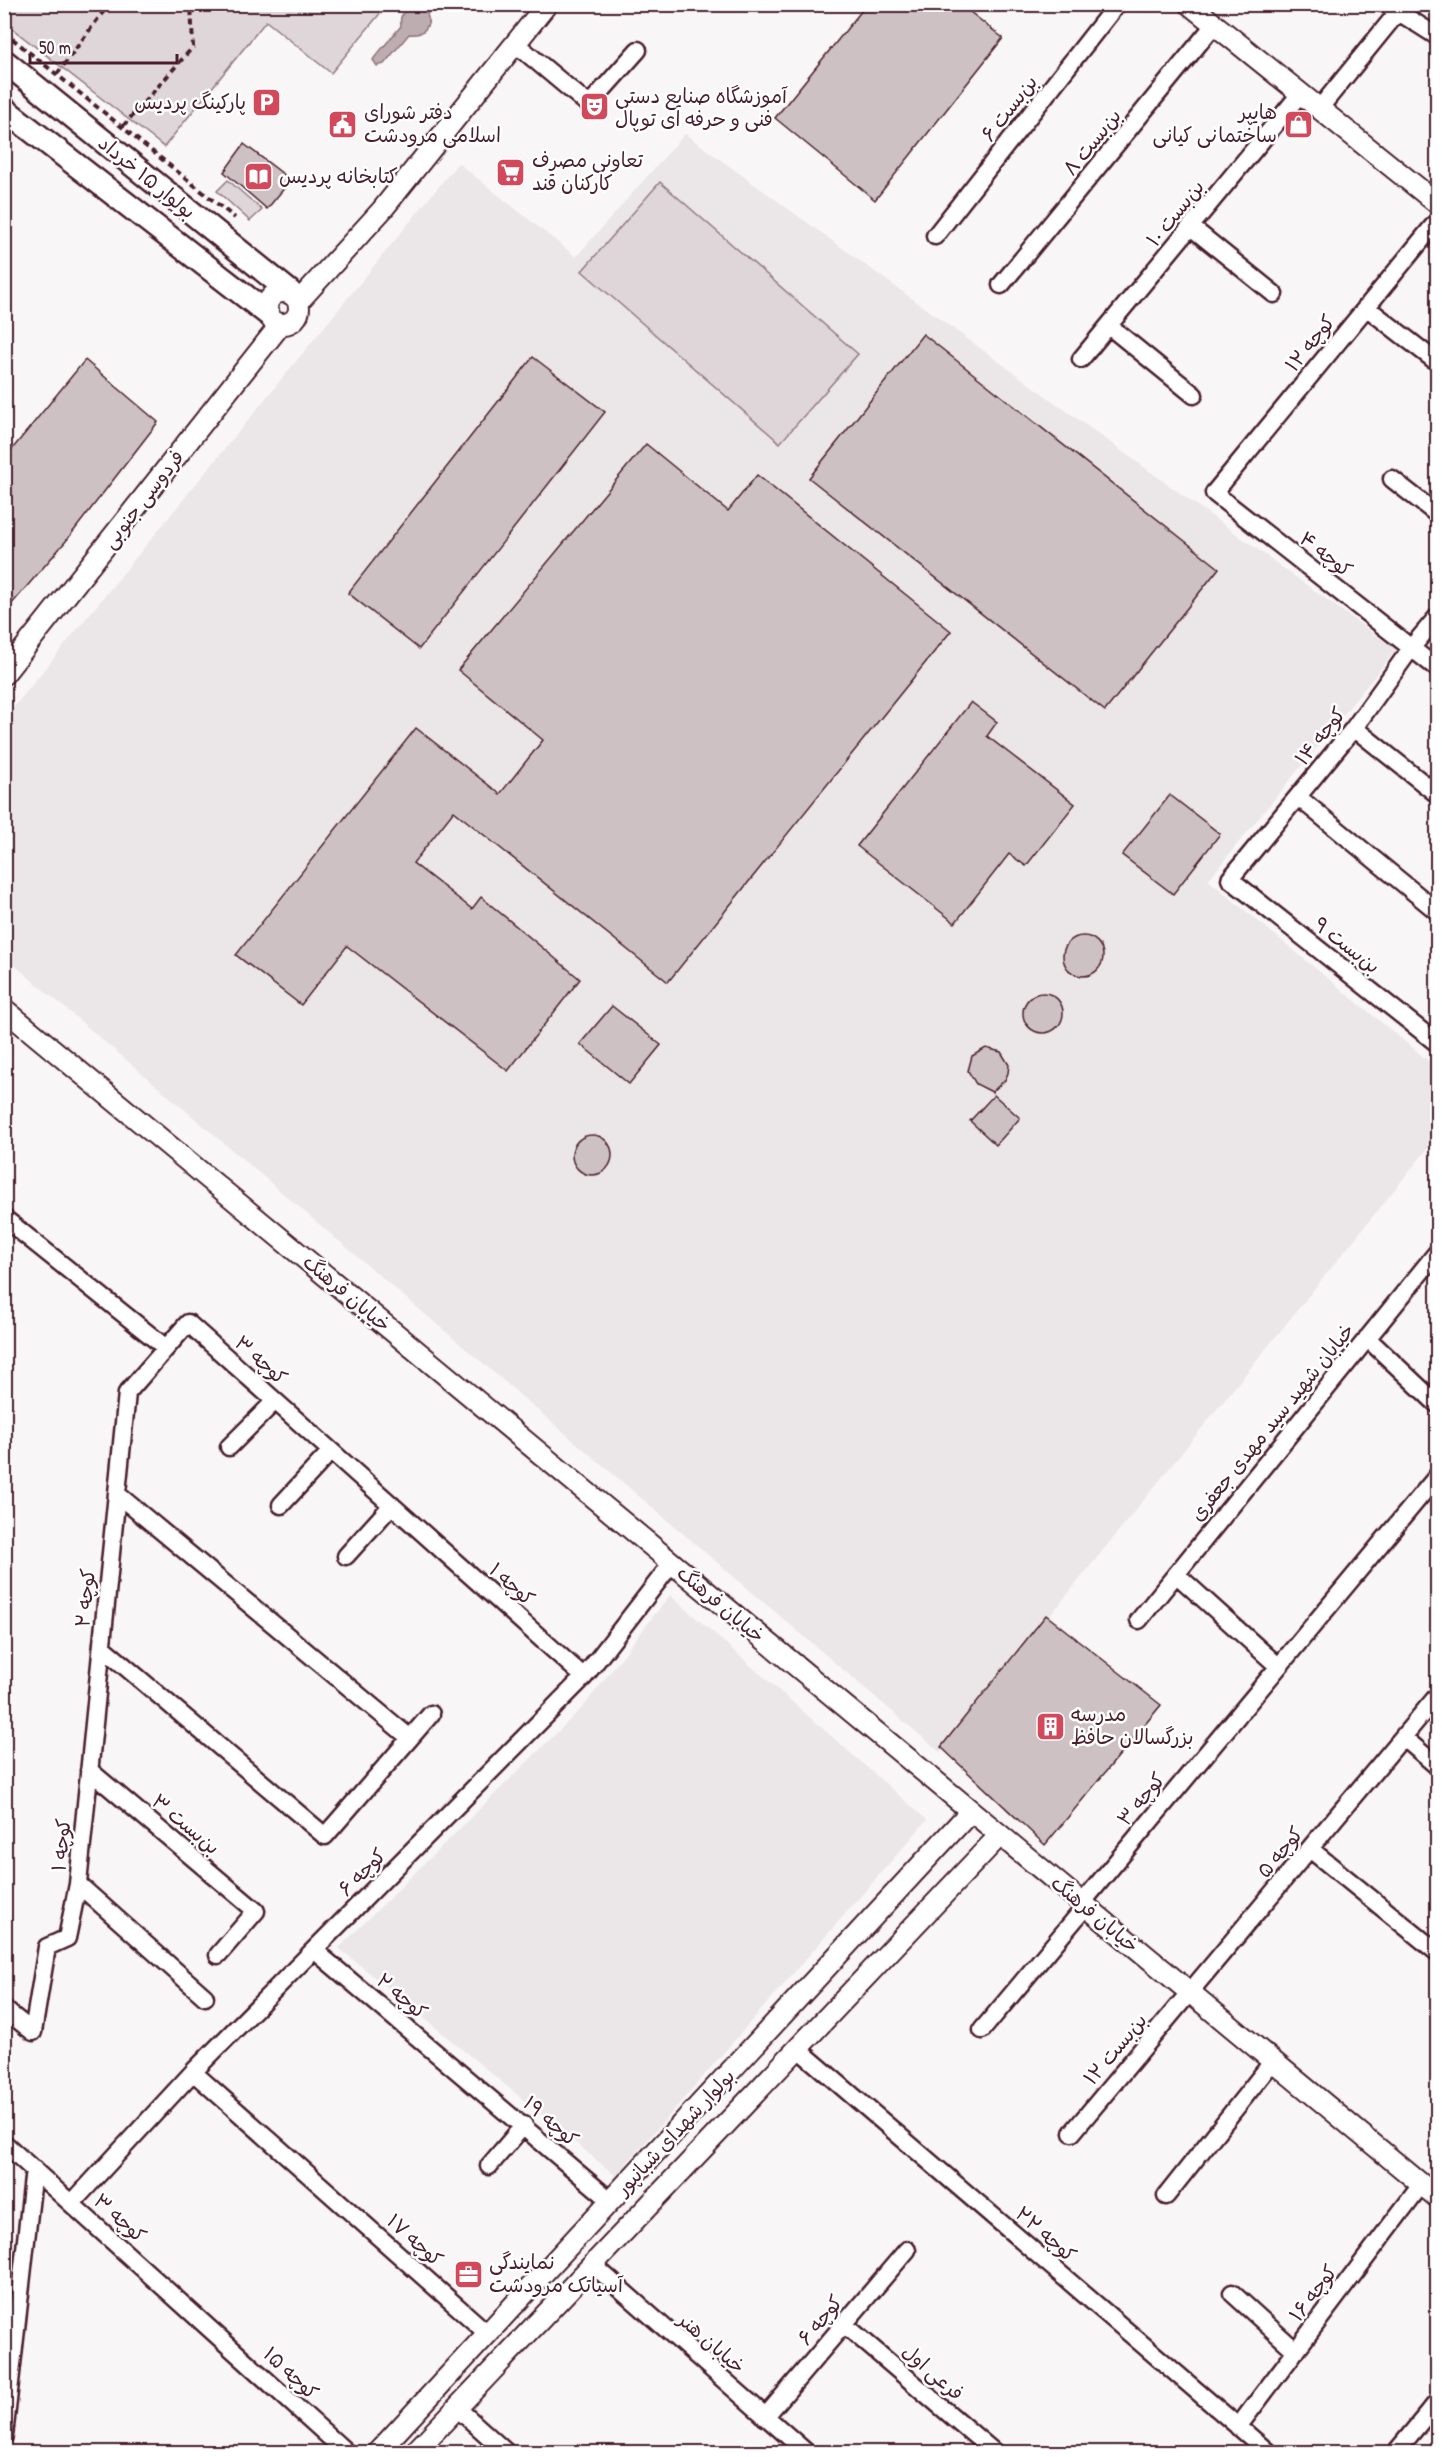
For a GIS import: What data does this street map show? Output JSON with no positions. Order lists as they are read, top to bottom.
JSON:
{
  "streets": {
    "main road": ["بولوار ۱۵ خرداد"],
    "street": [
      "بن‌بست ۶",
      "بن‌بست ۸",
      "بن‌بست ۱۰",
      "کوچه ۱۲",
      "فردوسی جنوبی",
      "کوچه ۴",
      "کوچه ۱۴",
      "بن‌بست ۹",
      "خیابان فرهنگ",
      "کوچه ۳",
      "خیابان شهید سید مهدی جعفری",
      "کوچه ۱",
      "کوچه ۲",
      "بن‌بست ۳",
      "کوچه ۵",
      "کوچه ۶",
      "بن‌بست ۱۲",
      "کوچه ۱۹",
      "بولوار شهدای شبانپور",
      "کوچه ۲۲",
      "کوچه ۱۷",
      "کوچه ۱۶",
      "خیابان هنر",
      "فرعی اول",
      "کوچه ۱۵"
    ]
  },
  "crossings": [
    ["بولوار ۱۵ خرداد", "فردوسی جنوبی"],
    ["کوچه ۱۲", "کوچه ۴"],
    ["کوچه ۴", "کوچه ۱۴"],
    ["کوچه ۱۴", "بن‌بست ۹"],
    ["خیابان فرهنگ", "کوچه ۳"],
    ["خیابان فرهنگ", "کوچه ۵"],
    ["خیابان فرهنگ", "کوچه ۶"],
    ["خیابان فرهنگ", "بن‌بست ۱۲"],
    ["خیابان فرهنگ", "بولوار شهدای شبانپور"],
    ["خیابان فرهنگ", "کوچه ۱۶"],
    ["کوچه ۳", "کوچه ۱"],
    ["کوچه ۳", "کوچه ۲"],
    ["کوچه ۳", "کوچه ۶"],
    ["کوچه ۳", "کوچه ۱۵"],
    ["کوچه ۱", "کوچه ۲"],
    ["کوچه ۱", "بن‌بست ۳"],
    ["کوچه ۱", "کوچه ۶"],
    ["کوچه ۲", "کوچه ۶"],
    ["کوچه ۲", "کوچه ۱۹"],
    ["کوچه ۵", "بن‌بست ۱۲"],
    ["کوچه ۶", "کوچه ۱۷"],
    ["کوچه ۶", "خیابان هنر"],
    ["کوچه ۶", "فرعی اول"],
    ["کوچه ۱۹", "بولوار شهدای شبانپور"],
    ["بولوار شهدای شبانپور", "کوچه ۲۲"],
    ["بولوار شهدای شبانپور", "کوچه ۱۷"],
    ["بولوار شهدای شبانپور", "خیابان هنر"],
    ["کوچه ۲۲", "کوچه ۱۶"]
  ],
  "places": {
    "parking": ["پارکینگ پردیس"],
    "theatre": ["آموزشگاه صنایع دستی فنی و حرفه ای توپال"],
    "public building": ["دفتر شورای اسلامی مرودشت"],
    "shop": ["هایپر ساختمانی کیانی"],
    "supermarket": ["تعاونی مصرف کارکنان قند"],
    "library": ["کتابخانه پردیس"],
    "building": ["مدرسه بزرگسالان حافظ"],
    "office": ["نمایندگی آسیاتک مرودشت"]
  },
  "scale_bar": "50 m"
}
